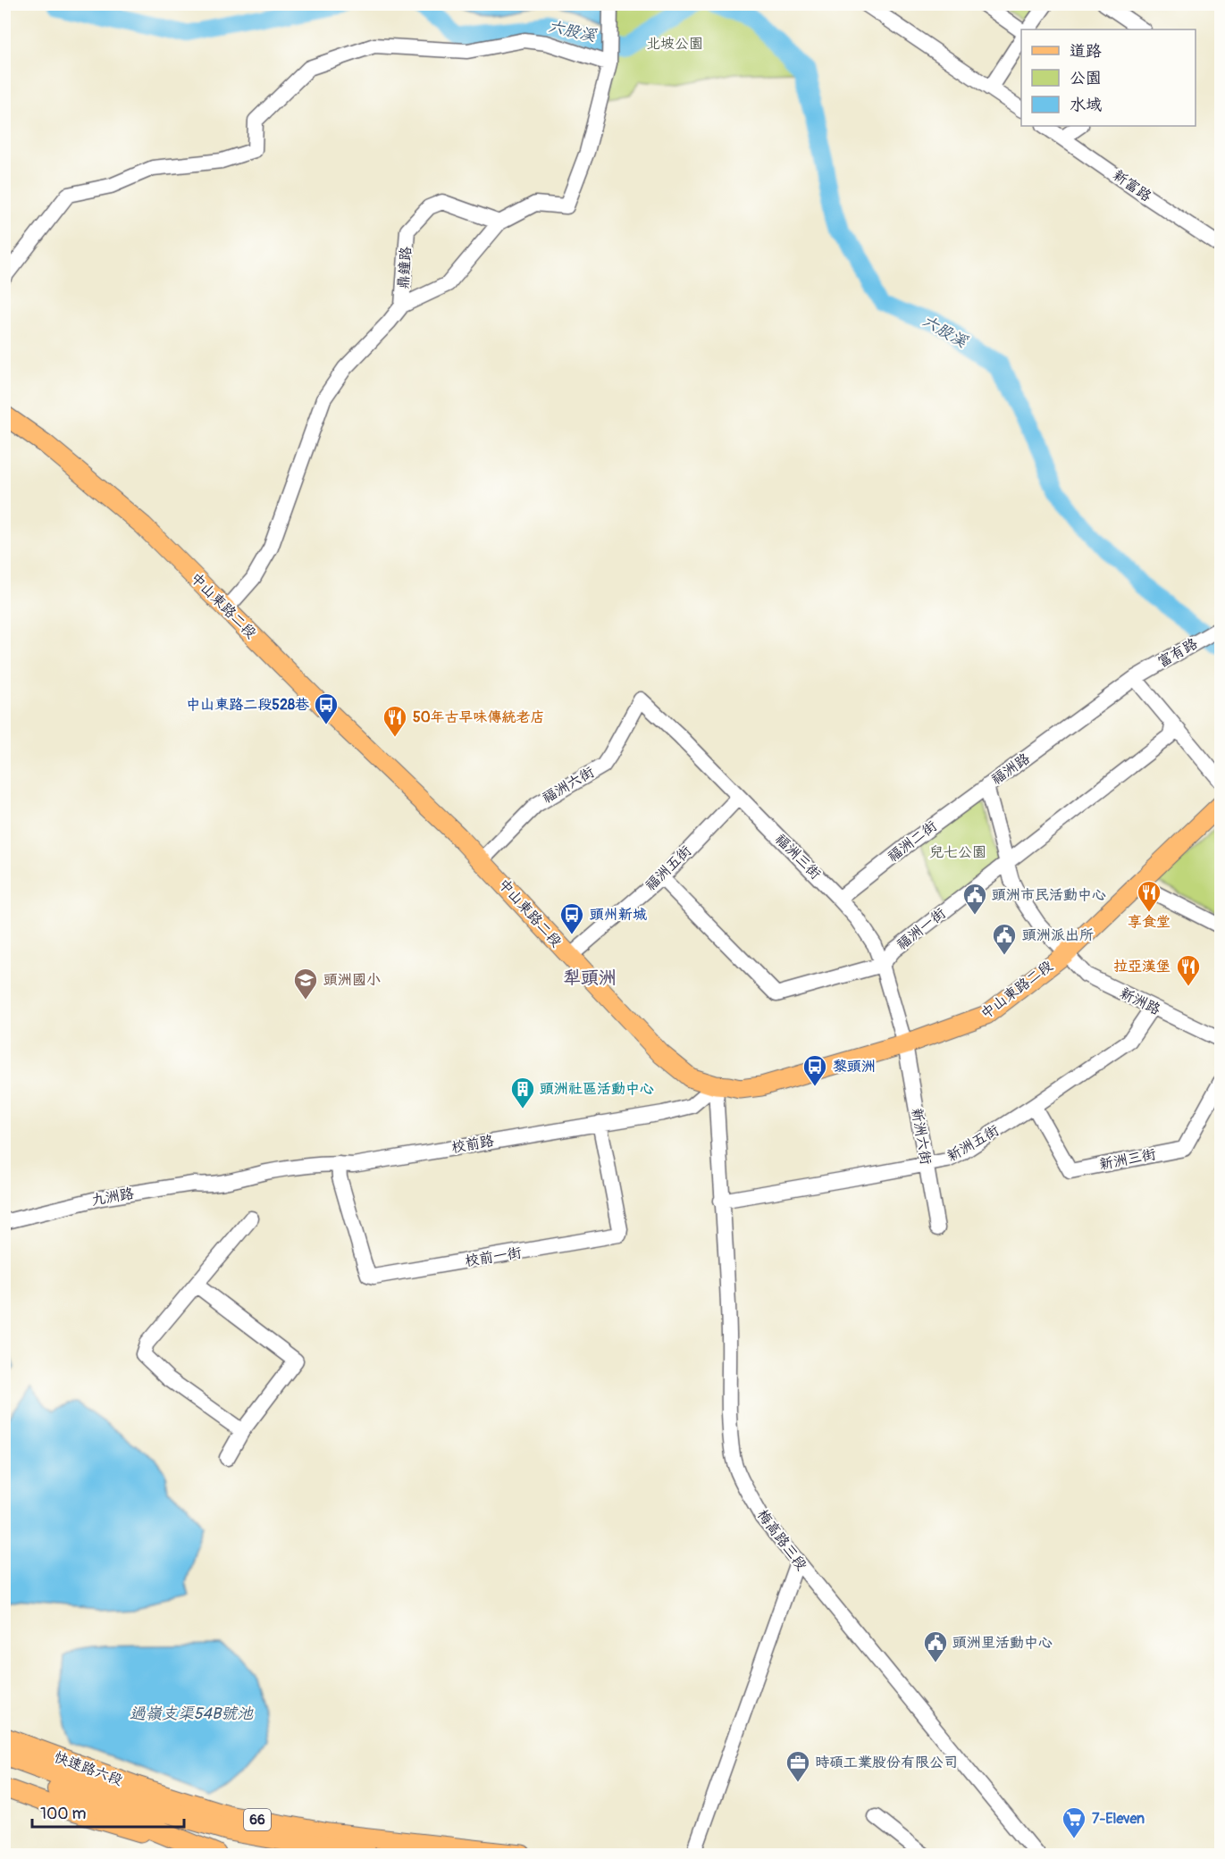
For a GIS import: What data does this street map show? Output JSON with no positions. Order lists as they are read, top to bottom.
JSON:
{
  "streets": {
    "highway": ["66"],
    "main road": ["中山東路二段", "快速路六段"],
    "street": [
      "新富路",
      "鼎鐘路",
      "富有路",
      "福洲路",
      "福洲六街",
      "福洲二街",
      "福洲三街",
      "福洲五街",
      "福洲一街",
      "新洲路",
      "新洲六街",
      "新洲五街",
      "校前路",
      "新洲三街",
      "九洲路",
      "校前一街",
      "梅高路三段"
    ]
  },
  "crossings": [
    ["鼎鐘路", "中山東路二段"],
    ["中山東路二段", "福洲路"],
    ["中山東路二段", "福洲六街"],
    ["中山東路二段", "福洲三街"],
    ["中山東路二段", "福洲五街"],
    ["中山東路二段", "新洲路"],
    ["中山東路二段", "新洲六街"],
    ["中山東路二段", "校前路"],
    ["中山東路二段", "梅高路三段"],
    ["富有路", "福洲路"],
    ["福洲路", "福洲二街"],
    ["福洲路", "福洲一街"],
    ["福洲路", "新洲路"],
    ["福洲六街", "福洲三街"],
    ["福洲二街", "福洲三街"],
    ["福洲三街", "福洲五街"],
    ["福洲三街", "福洲一街"],
    ["福洲三街", "新洲六街"],
    ["新洲路", "新洲五街"],
    ["新洲六街", "新洲五街"],
    ["新洲五街", "新洲三街"],
    ["新洲五街", "梅高路三段"],
    ["校前路", "九洲路"],
    ["校前路", "校前一街"],
    ["校前路", "梅高路三段"]
  ],
  "districts": ["犁頭洲"],
  "water": ["六股溪", "過嶺支渠54B號池"],
  "parks": ["北坡公園", "兒七公園"],
  "places": {
    "bus stop": ["中山東路二段528巷", "頭州新城", "黎頭洲"],
    "restaurant": ["50年古早味傳統老店", "享食堂", "拉亞漢堡"],
    "public building": ["頭洲市民活動中心", "頭洲派出所", "頭洲里活動中心"],
    "school or university": ["頭洲國小"],
    "building": ["頭洲社區活動中心"],
    "office": ["時碩工業股份有限公司"],
    "supermarket": ["7-Eleven"]
  },
  "legend": ["道路", "公園", "水域"],
  "scale_bar": "100 m"
}
